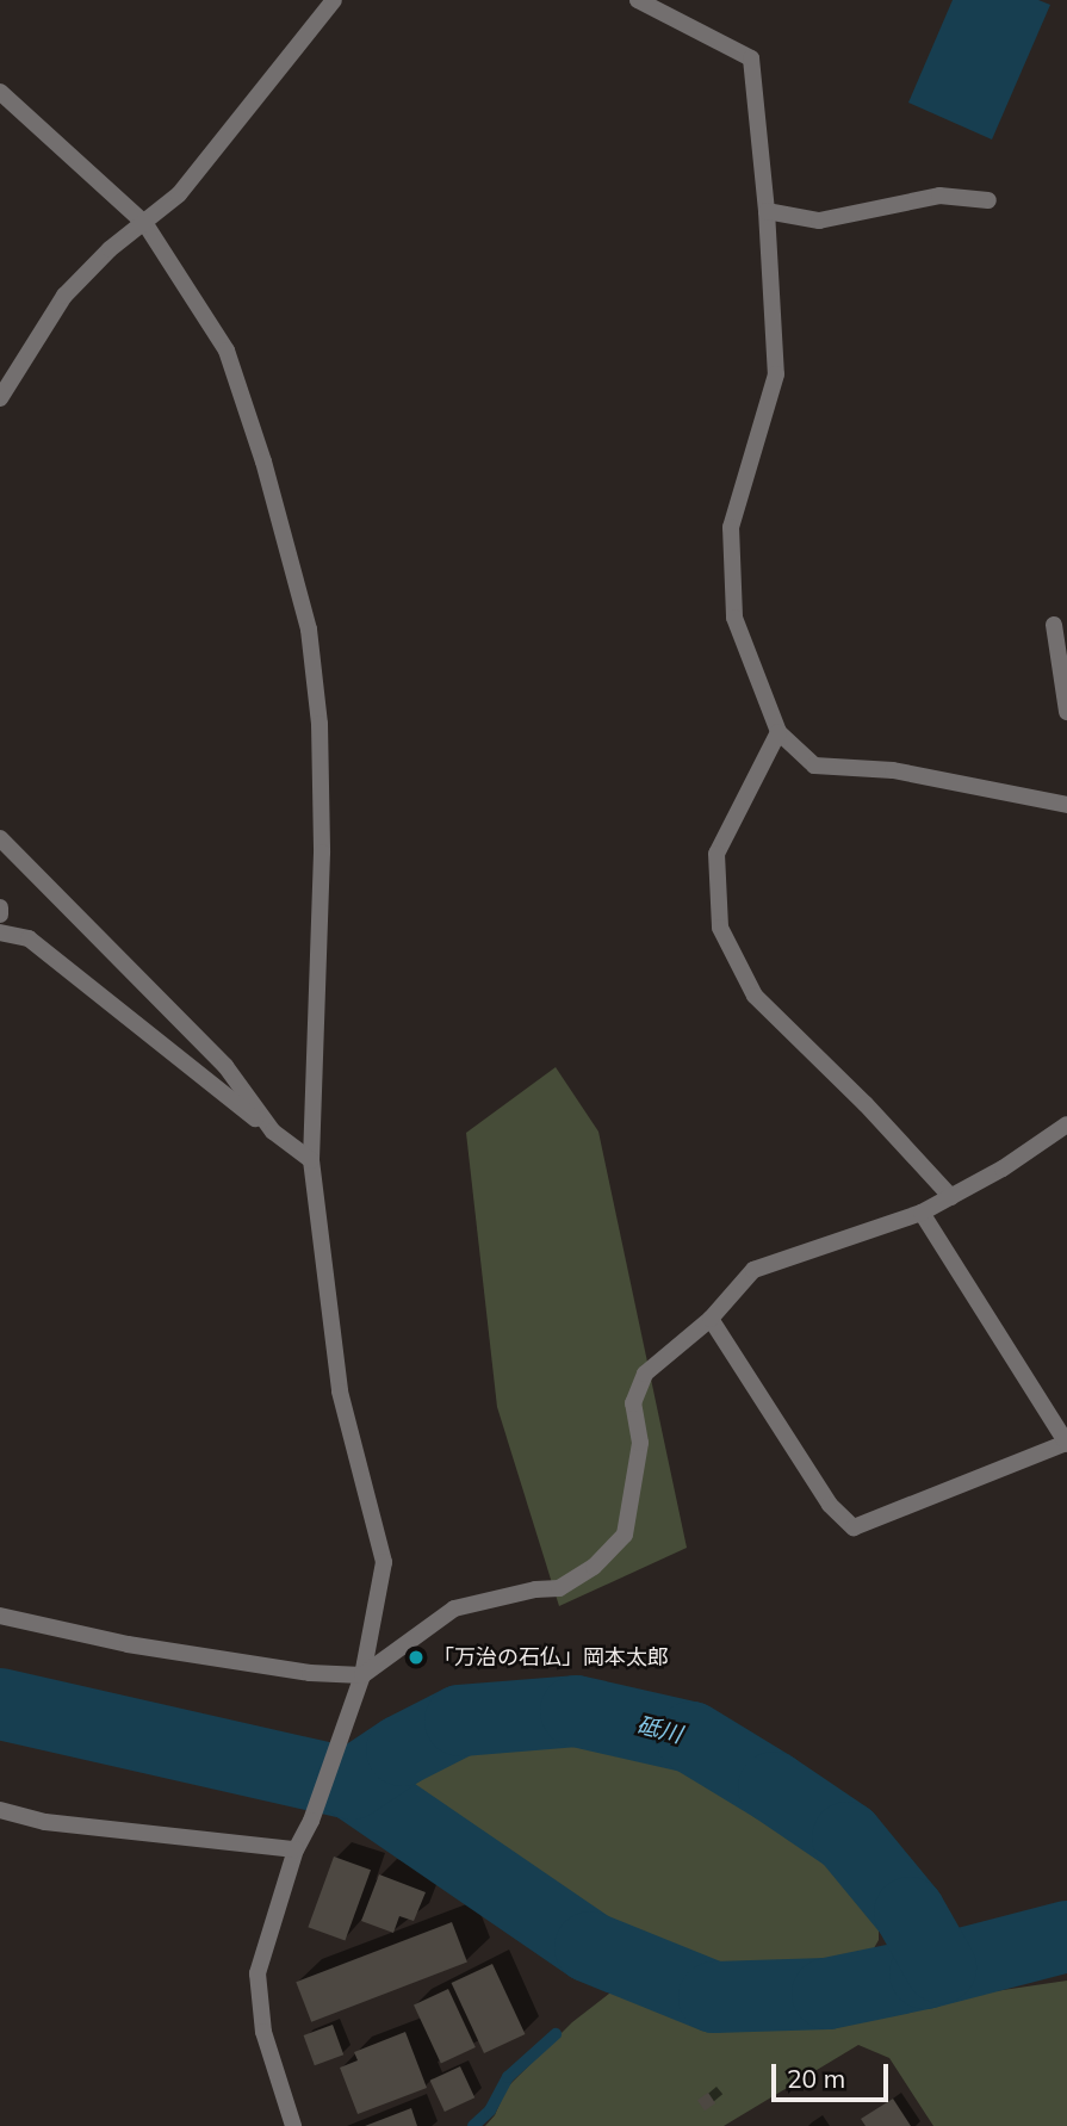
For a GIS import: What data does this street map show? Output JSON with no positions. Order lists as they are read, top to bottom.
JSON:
{
  "water": ["砥川"],
  "places": ["「万治の石仏」岡本太郎"],
  "scale_bar": "20 m"
}
